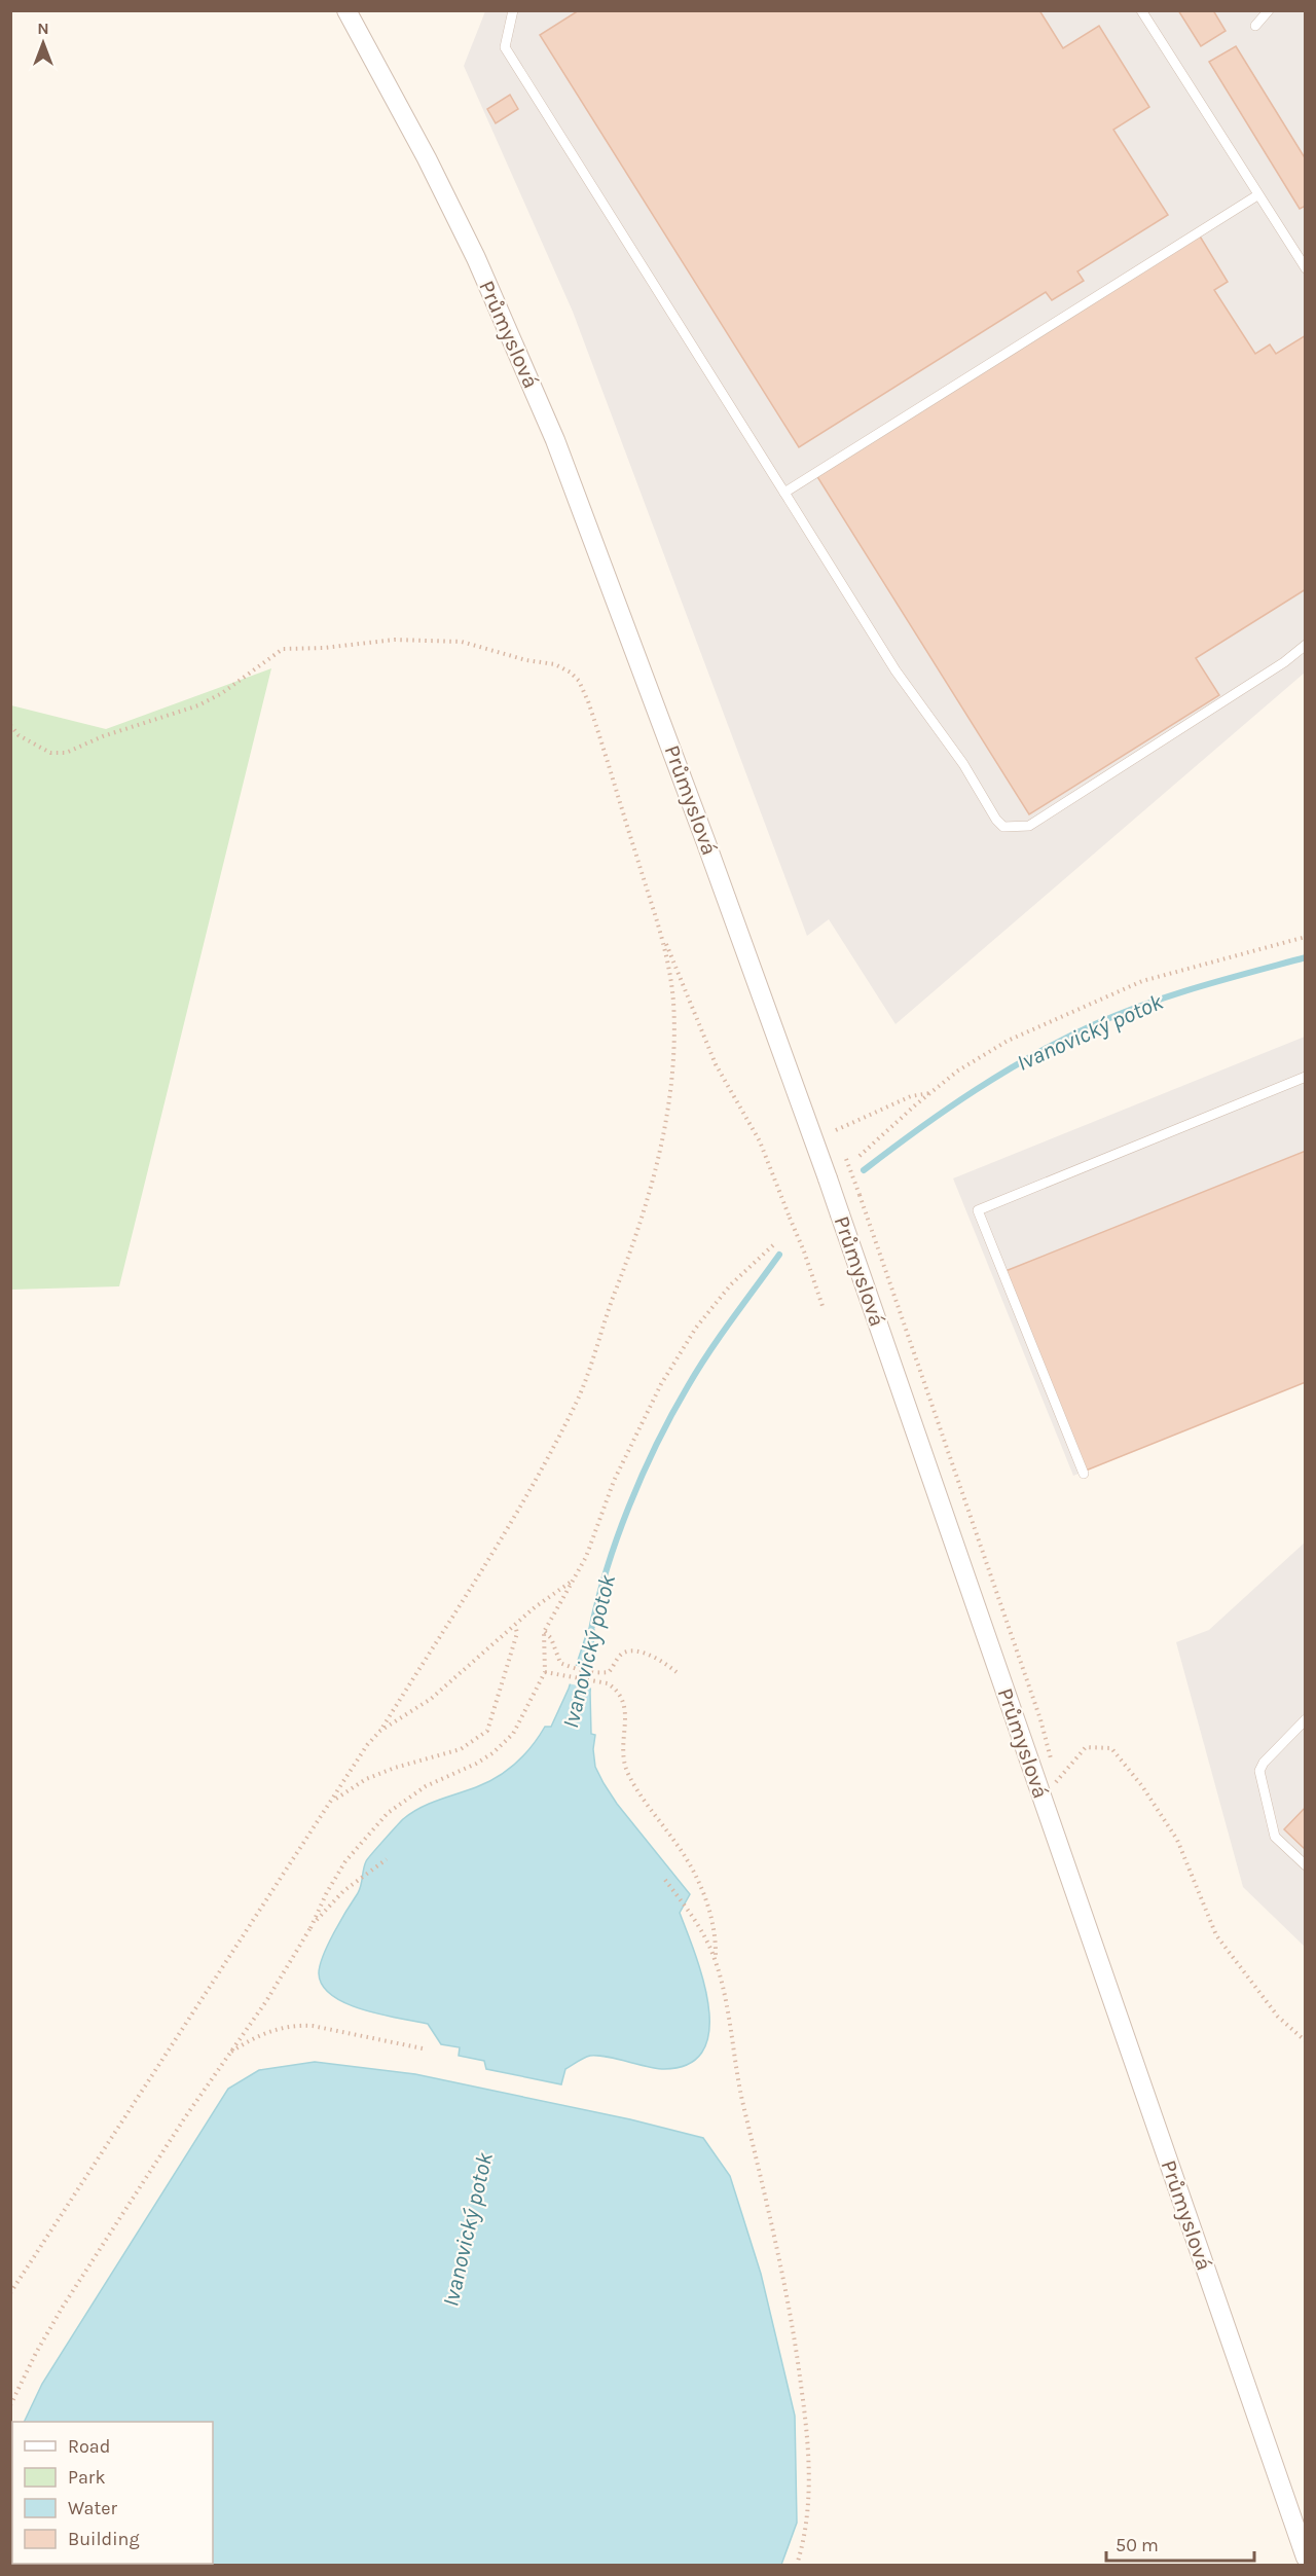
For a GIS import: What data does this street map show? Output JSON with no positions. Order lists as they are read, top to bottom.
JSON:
{
  "streets": {
    "street": ["Průmyslová"]
  },
  "water": ["Ivanovický potok"],
  "legend": [
    "Road",
    "Park",
    "Water",
    "Building"
  ],
  "scale_bar": "50 m",
  "north": "top"
}
